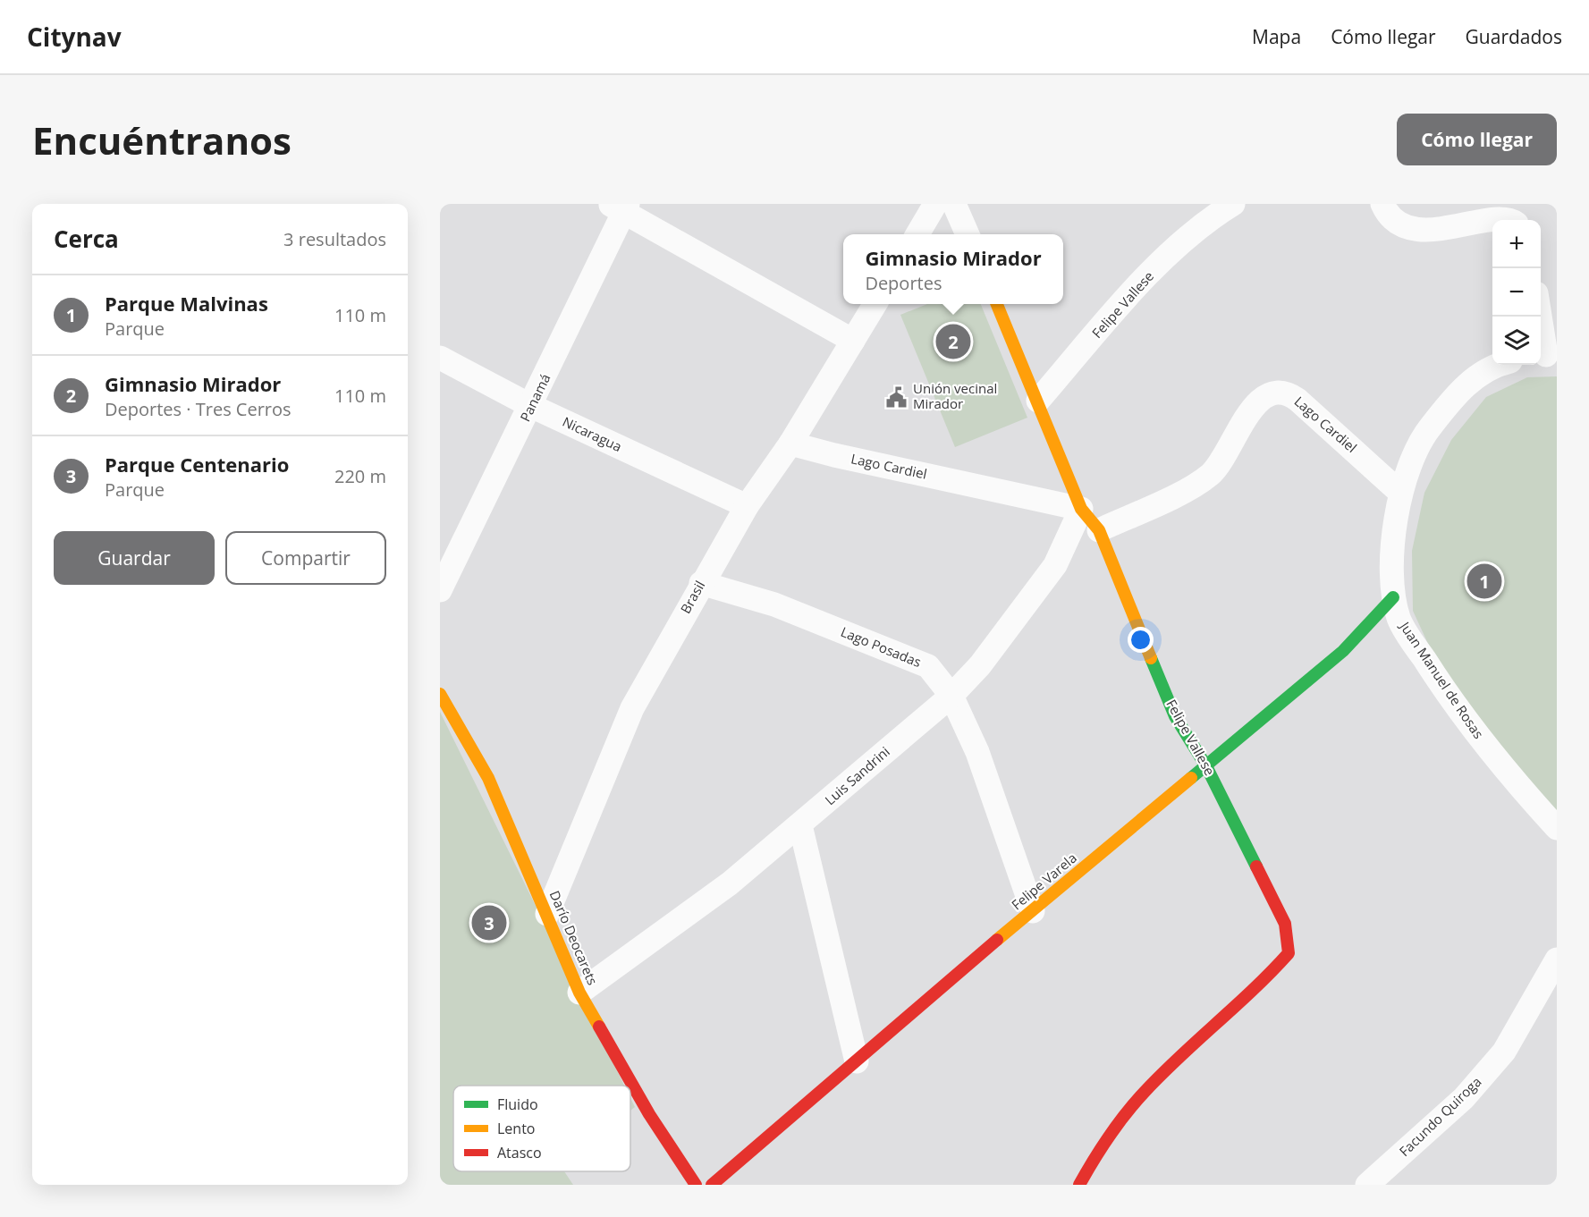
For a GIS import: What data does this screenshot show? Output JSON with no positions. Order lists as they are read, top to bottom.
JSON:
{
  "streets": {
    "street": [
      "Felipe Vallese",
      "Panamá",
      "Lago Cardiel",
      "Nicaragua",
      "Brasil",
      "Lago Posadas",
      "Juan Manuel de Rosas",
      "Luis Sandrini",
      "Felipe Varela",
      "Darío Deocarets",
      "Facundo Quiroga"
    ]
  },
  "crossings": [
    ["Felipe Vallese", "Lago Cardiel"],
    ["Felipe Vallese", "Luis Sandrini"],
    ["Felipe Vallese", "Felipe Varela"],
    ["Panamá", "Nicaragua"],
    ["Lago Cardiel", "Brasil"],
    ["Lago Cardiel", "Juan Manuel de Rosas"],
    ["Lago Cardiel", "Luis Sandrini"],
    ["Nicaragua", "Brasil"],
    ["Brasil", "Lago Posadas"],
    ["Brasil", "Darío Deocarets"],
    ["Lago Posadas", "Luis Sandrini"],
    ["Lago Posadas", "Felipe Varela"],
    ["Juan Manuel de Rosas", "Felipe Varela"],
    ["Luis Sandrini", "Darío Deocarets"]
  ],
  "places": {
    "public building": ["Unión vecinal Mirador"]
  },
  "legend": ["Fluido", "Lento", "Atasco"],
  "page": {
    "header": "Citynav",
    "nav": ["Mapa", "Cómo llegar", "Guardados"],
    "buttons": [
      "Cómo llegar",
      ["Guardar", "Compartir"]
    ],
    "title": "Encuéntranos",
    "heading": ["Cerca", "3 resultados"],
    "map_buttons": ["+", "−"],
    "popup": ["Gimnasio Mirador", "Deportes"],
    "list": [
      {
        "mark": "1",
        "name": "Parque Malvinas",
        "note": "Parque",
        "value": "110 m"
      },
      {
        "mark": "2",
        "name": "Gimnasio Mirador",
        "note": "Deportes · Tres Cerros",
        "value": "110 m"
      },
      {
        "mark": "3",
        "name": "Parque Centenario",
        "note": "Parque",
        "value": "220 m"
      }
    ],
    "pins": ["2", "1", "3"]
  }
}
